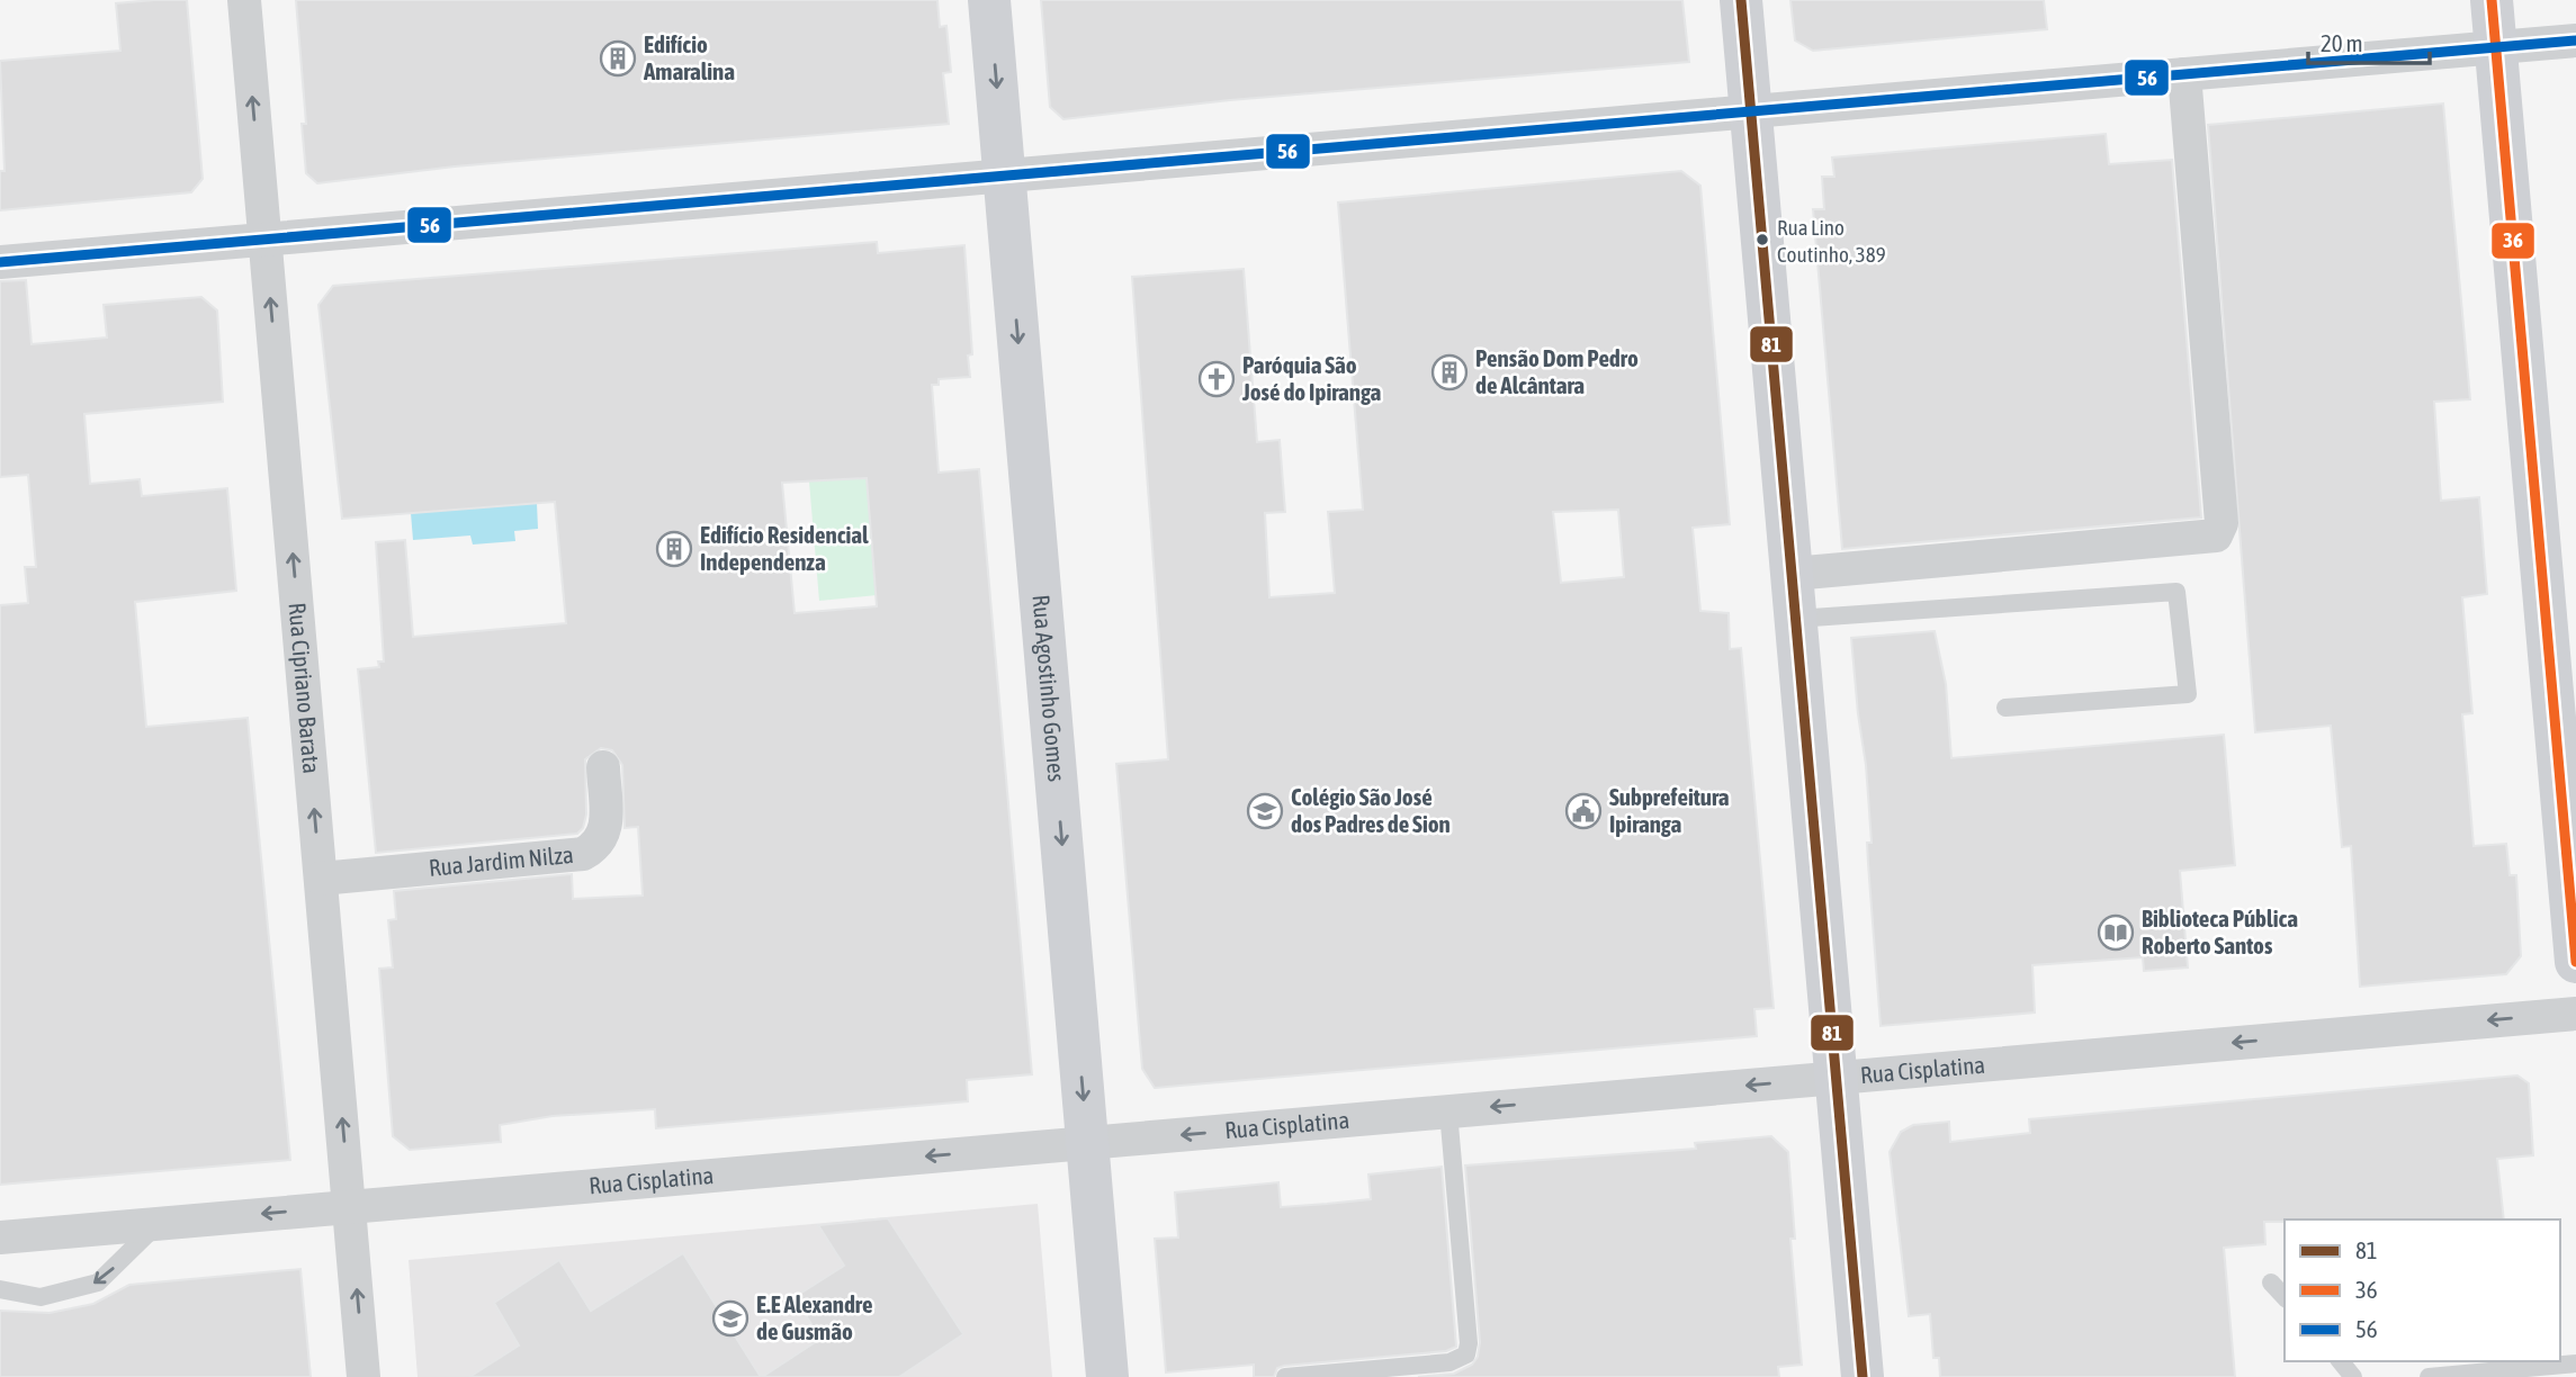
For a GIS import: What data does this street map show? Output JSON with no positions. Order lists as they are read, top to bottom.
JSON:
{
  "streets": {
    "street": [
      "Rua Cipriano Barata",
      "Rua Agostinho Gomes",
      "Rua Jardim Nilza",
      "Rua Cisplatina"
    ]
  },
  "crossings": [
    ["Rua Cipriano Barata", "Rua Jardim Nilza"],
    ["Rua Cipriano Barata", "Rua Cisplatina"],
    ["Rua Agostinho Gomes", "Rua Cisplatina"]
  ],
  "one_way": ["Rua Cipriano Barata", "Rua Agostinho Gomes", "Rua Cisplatina"],
  "places": {
    "building": ["Edifício Amaralina", "Pensão Dom Pedro de Alcântara", "Edifício Residencial Independenza"],
    "other": ["Rua Lino Coutinho, 389"],
    "church": ["Paróquia São José do Ipiranga"],
    "school or university": ["Colégio São José dos Padres de Sion", "E.E Alexandre de Gusmão"],
    "public building": ["Subprefeitura Ipiranga"],
    "library": ["Biblioteca Pública Roberto Santos"]
  },
  "lines": ["transit line 81", "transit line 36", "transit line 56"],
  "legend": ["81", "36", "56"],
  "scale_bar": "20 m"
}
